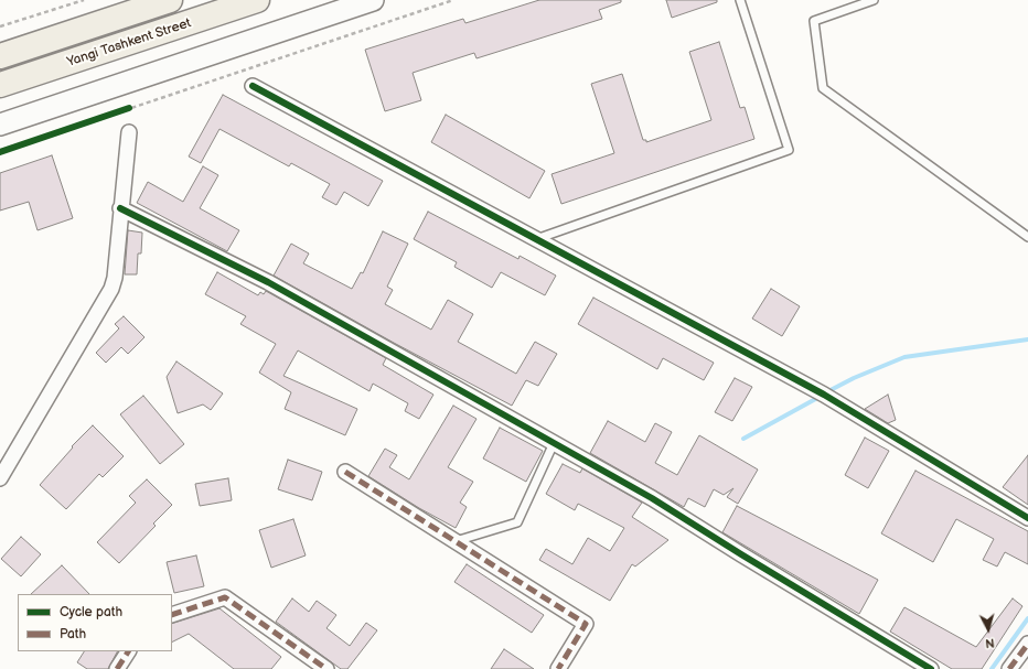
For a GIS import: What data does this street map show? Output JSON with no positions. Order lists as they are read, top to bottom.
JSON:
{
  "streets": {
    "highway": ["Yangi Tashkent Street"]
  },
  "legend": ["Cycle path", "Path"],
  "north": "bottom"
}
